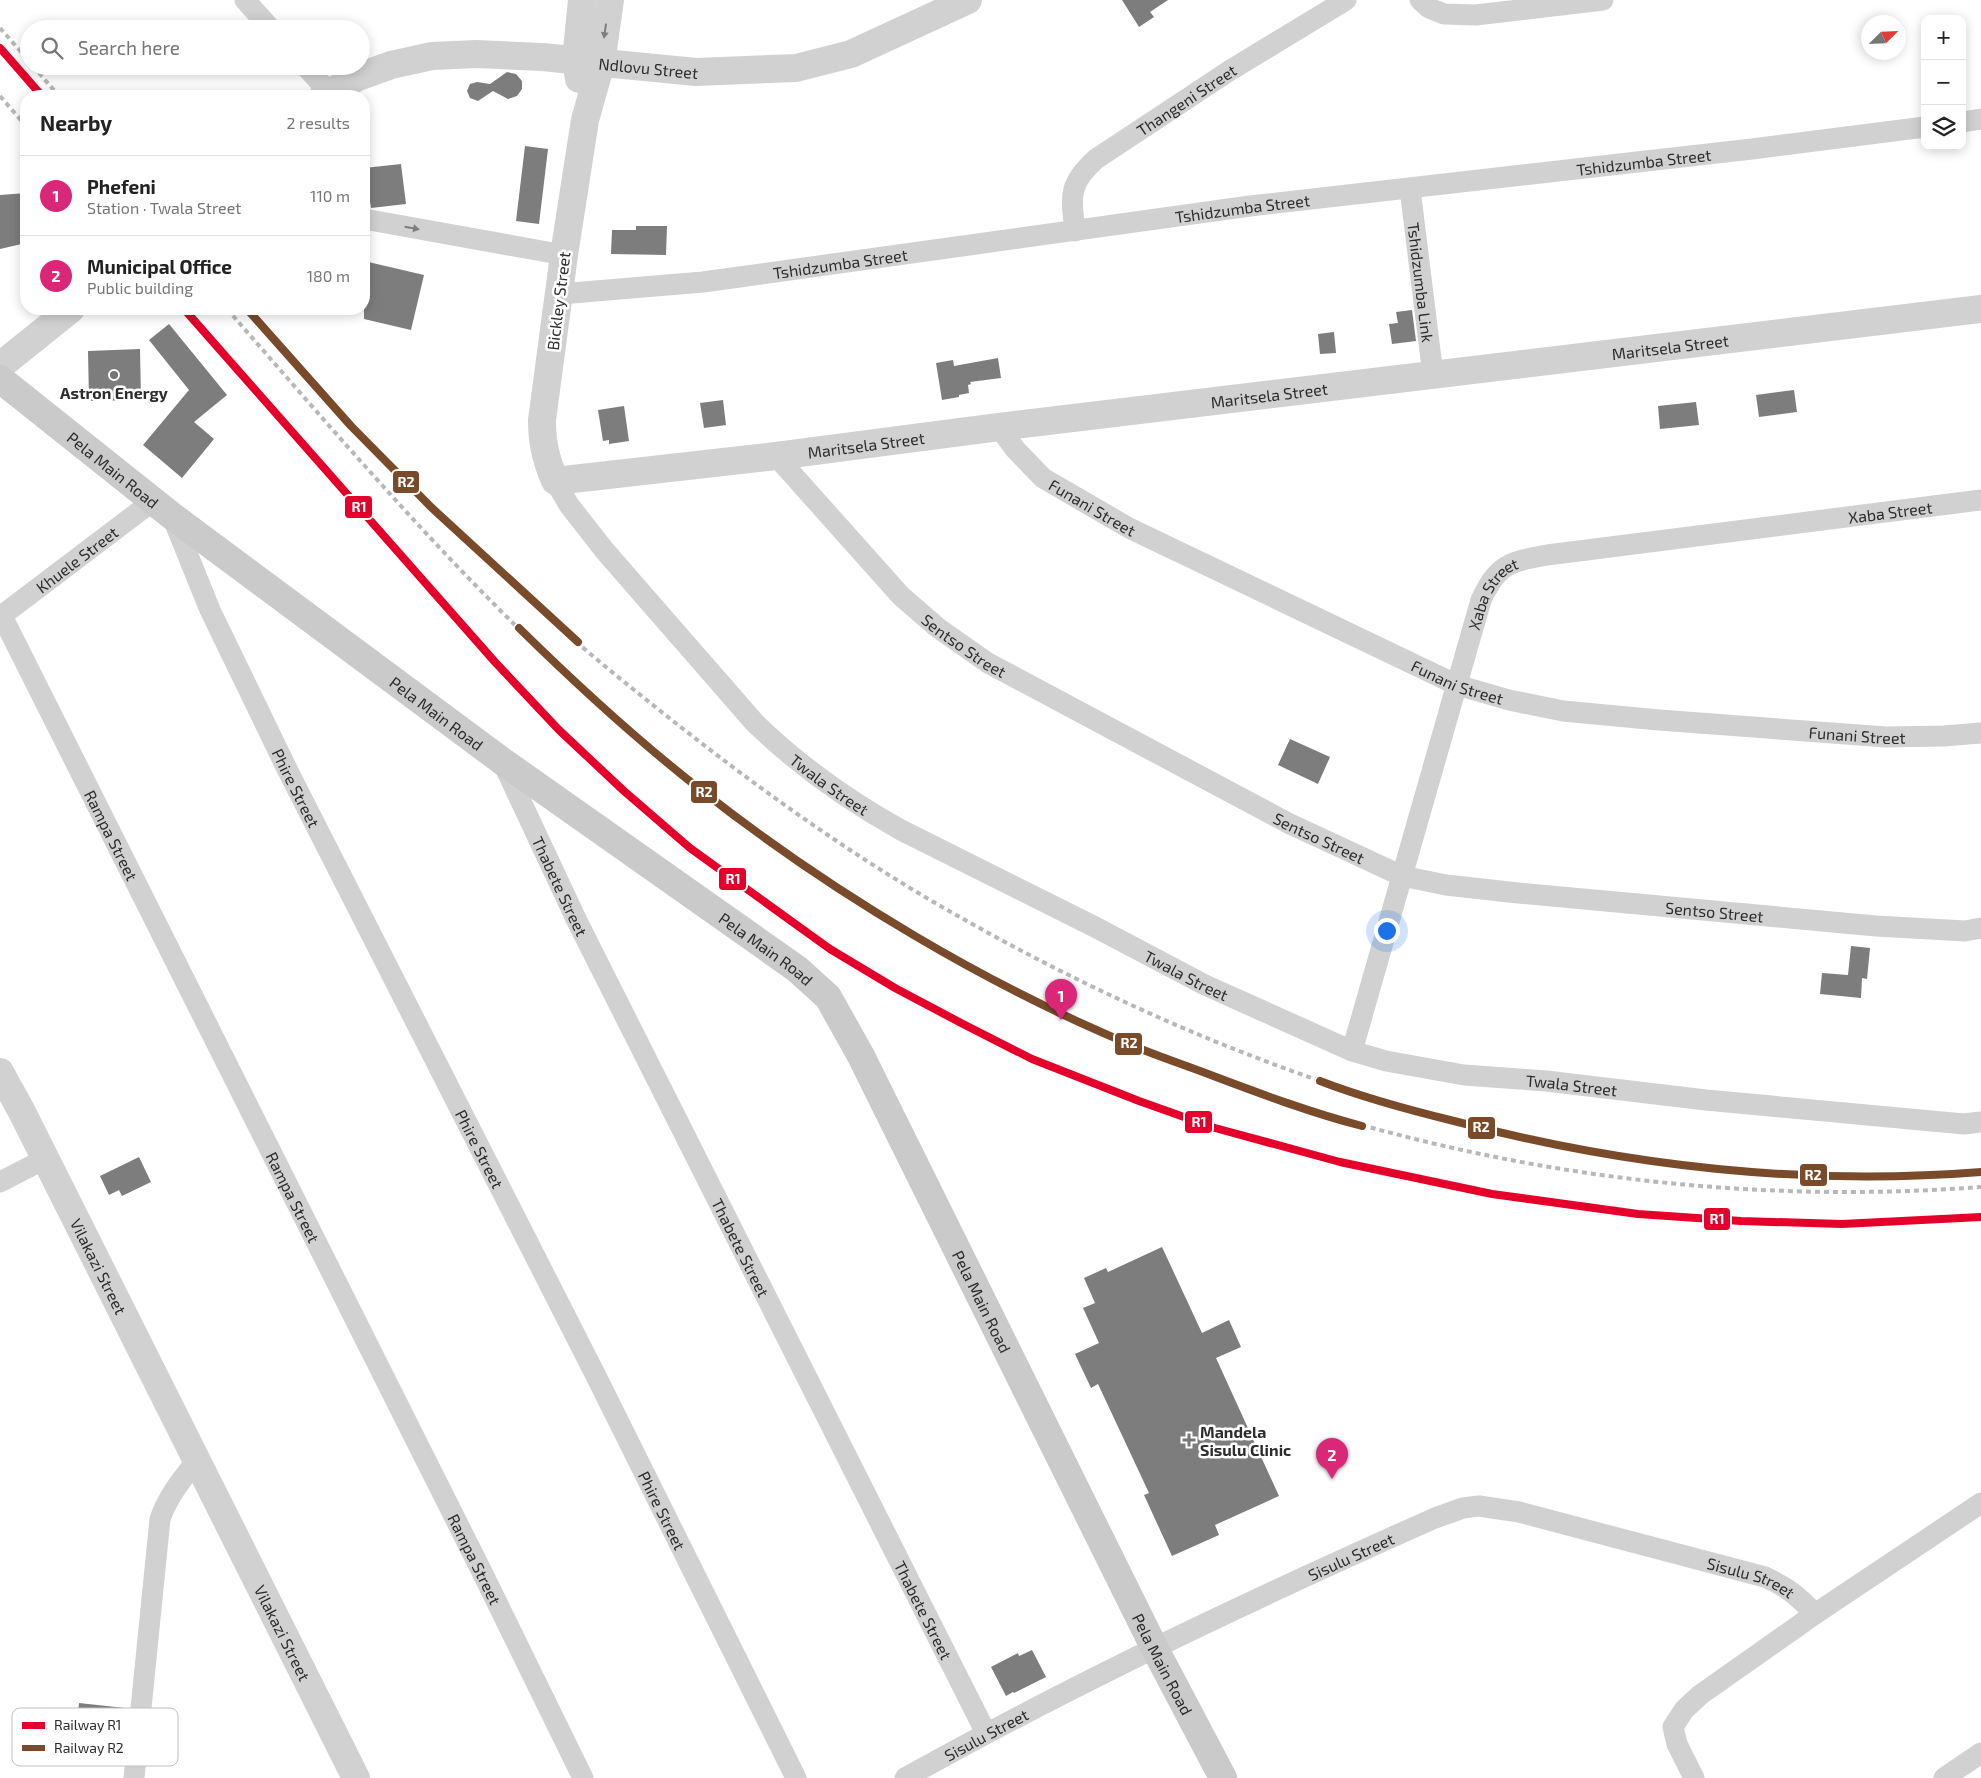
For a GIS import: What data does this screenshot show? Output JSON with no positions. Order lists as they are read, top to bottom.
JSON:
{
  "streets": {
    "main road": ["Pela Main Road"],
    "street": [
      "Ndlovu Street",
      "Thangeni Street",
      "Tshidzumba Street",
      "Tshidzumba Link",
      "Bickley Street",
      "Maritsela Street",
      "Funani Street",
      "Xaba Street",
      "Khuele Street",
      "Sentso Street",
      "Twala Street",
      "Phire Street",
      "Rampa Street",
      "Thabete Street",
      "Vilakazi Street",
      "Sisulu Street"
    ]
  },
  "crossings": [
    ["Ndlovu Street", "Bickley Street"],
    ["Thangeni Street", "Tshidzumba Street"],
    ["Tshidzumba Street", "Tshidzumba Link"],
    ["Tshidzumba Street", "Bickley Street"],
    ["Tshidzumba Link", "Maritsela Street"],
    ["Bickley Street", "Maritsela Street"],
    ["Bickley Street", "Twala Street"],
    ["Maritsela Street", "Funani Street"],
    ["Maritsela Street", "Sentso Street"],
    ["Maritsela Street", "Twala Street"],
    ["Pela Main Road", "Khuele Street"],
    ["Pela Main Road", "Phire Street"],
    ["Pela Main Road", "Thabete Street"],
    ["Pela Main Road", "Sisulu Street"],
    ["Funani Street", "Xaba Street"],
    ["Xaba Street", "Sentso Street"],
    ["Xaba Street", "Twala Street"],
    ["Khuele Street", "Phire Street"],
    ["Khuele Street", "Rampa Street"],
    ["Thabete Street", "Sisulu Street"]
  ],
  "places": {
    "other": ["Astron Energy"],
    "health": ["Mandela Sisulu Clinic"]
  },
  "lines": ["rail line R1", "rail line R2"],
  "legend": ["Railway R1", "Railway R2"],
  "north": "top right",
  "page": {
    "map_buttons": ["+", "−"],
    "search": "Search here",
    "heading": ["Nearby", "2 results"],
    "list": [
      {
        "mark": "1",
        "name": "Phefeni",
        "note": "Station · Twala Street",
        "value": "110 m"
      },
      {
        "mark": "2",
        "name": "Municipal Office",
        "note": "Public building",
        "value": "180 m"
      }
    ],
    "pins": ["1", "2"]
  }
}
